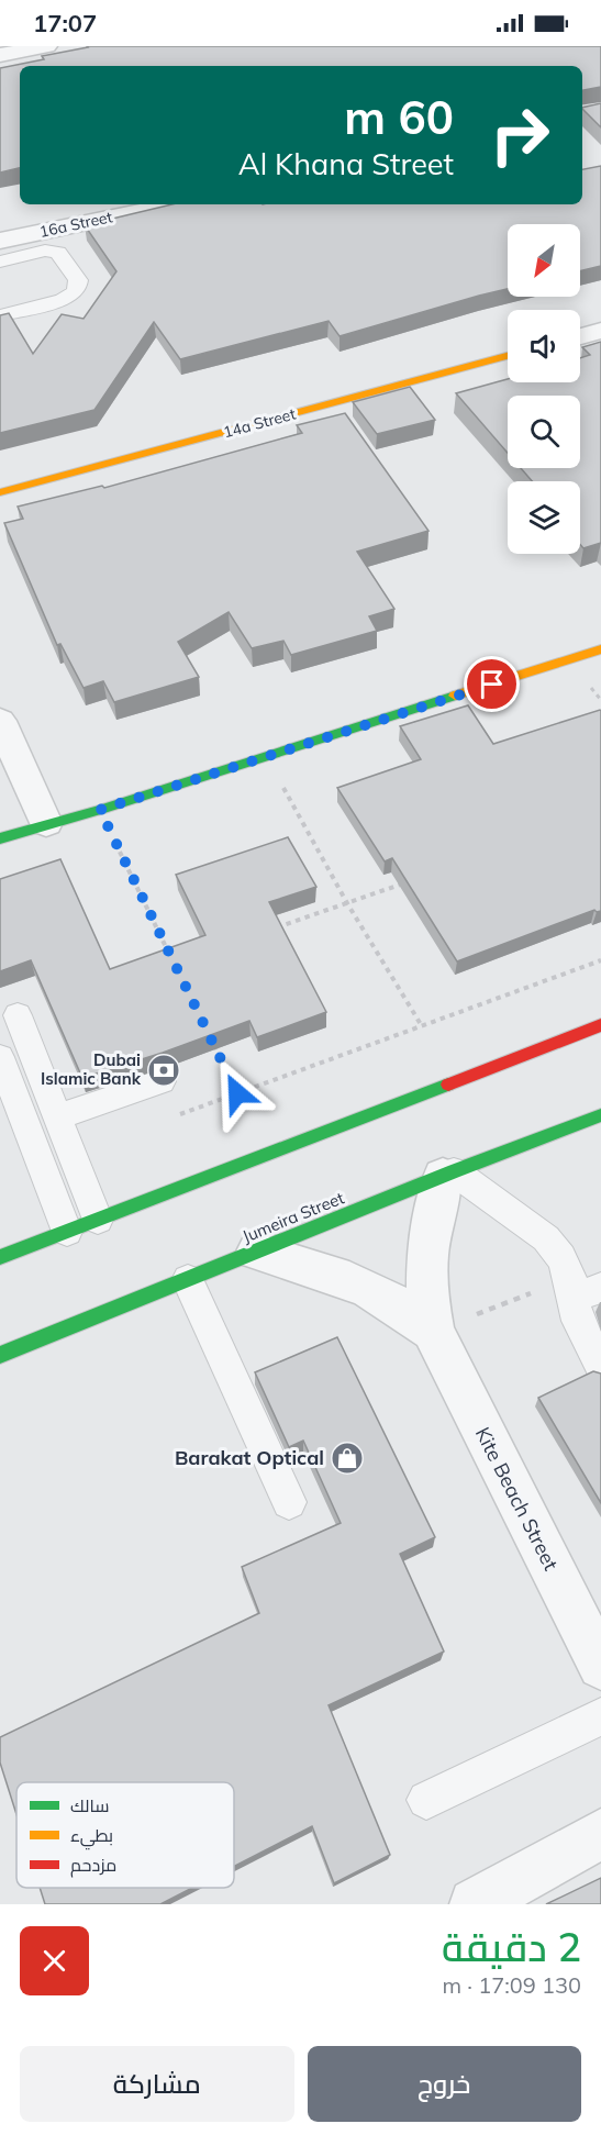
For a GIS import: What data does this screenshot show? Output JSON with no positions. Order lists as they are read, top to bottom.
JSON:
{
  "streets": {
    "street": [
      "16a Street",
      "14a Street",
      "Jumeira Street",
      "Kite Beach Street"
    ]
  },
  "crossings": [
    ["Jumeira Street", "Kite Beach Street"]
  ],
  "places": {
    "bank": ["Dubai Islamic Bank"],
    "shop": ["Barakat Optical"]
  },
  "legend": ["سالك", "بطيء", "مزدحم"],
  "north": "bottom left",
  "page": {
    "status": "17:07",
    "turn": ["60 m", "Al Khana Street"],
    "heading": ["2 دقيقة", "130 m · 17:09"],
    "buttons": ["خروج", "مشاركة"]
  }
}
